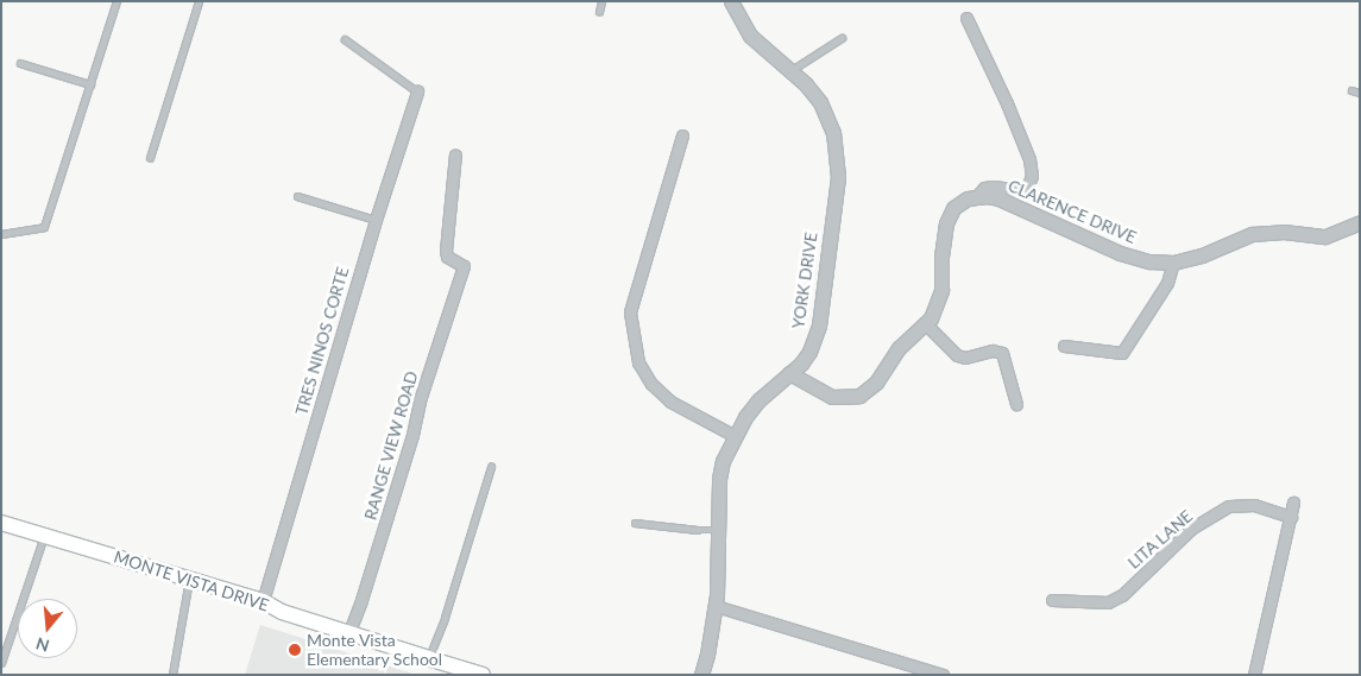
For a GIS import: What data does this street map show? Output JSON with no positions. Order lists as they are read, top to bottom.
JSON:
{
  "streets": {
    "main road": ["MONTE VISTA DRIVE"],
    "street": [
      "CLARENCE DRIVE",
      "YORK DRIVE",
      "TRES NINOS CORTE",
      "RANGE VIEW ROAD",
      "LITA LANE"
    ]
  },
  "crossings": [
    ["TRES NINOS CORTE", "MONTE VISTA DRIVE"],
    ["RANGE VIEW ROAD", "MONTE VISTA DRIVE"]
  ],
  "places": ["Monte Vista Elementary School"],
  "north": "bottom"
}
